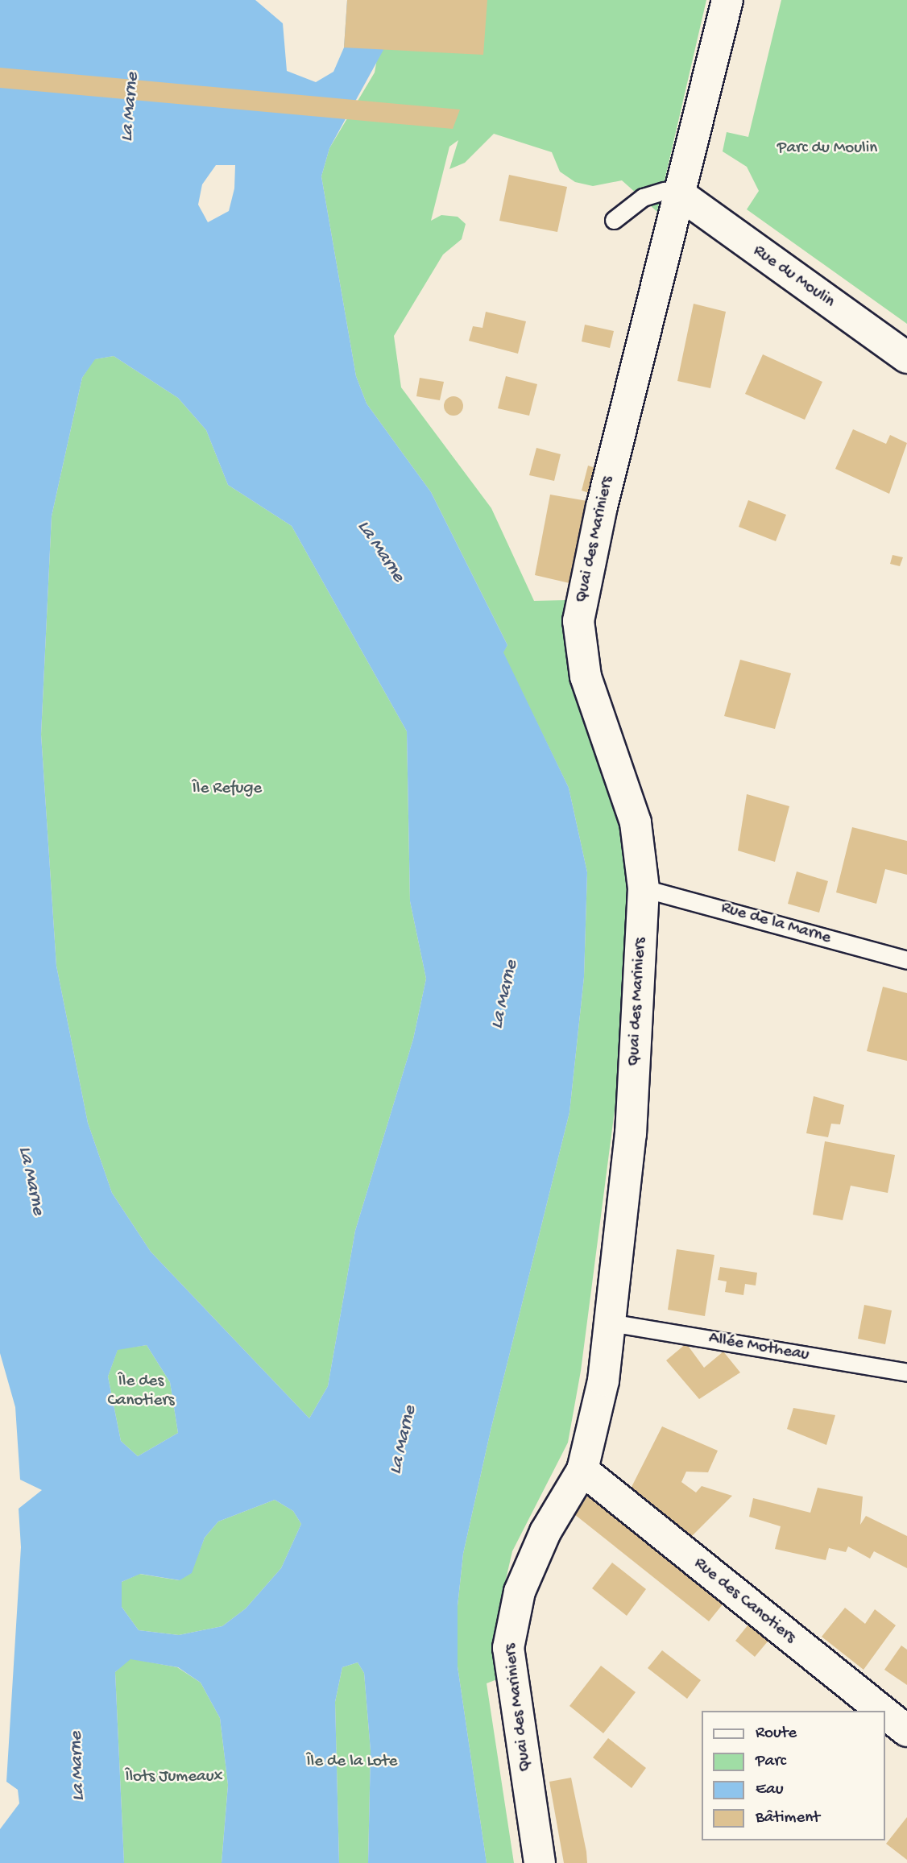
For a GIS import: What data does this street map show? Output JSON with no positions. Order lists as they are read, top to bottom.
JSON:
{
  "streets": {
    "street": ["Rue du Moulin", "Quai des Mariniers", "Rue des Canotiers"],
    "lane": ["Rue de la Marne", "Allée Motheau"]
  },
  "crossings": [
    ["Rue du Moulin", "Quai des Mariniers"],
    ["Quai des Mariniers", "Rue de la Marne"],
    ["Quai des Mariniers", "Allée Motheau"],
    ["Quai des Mariniers", "Rue des Canotiers"]
  ],
  "water": ["La Marne"],
  "parks": [
    "Parc du Moulin",
    "Île Refuge",
    "Île des Canotiers",
    "Île de la Lote",
    "Îlots Jumeaux"
  ],
  "legend": [
    "Route",
    "Parc",
    "Eau",
    "Bâtiment"
  ]
}
